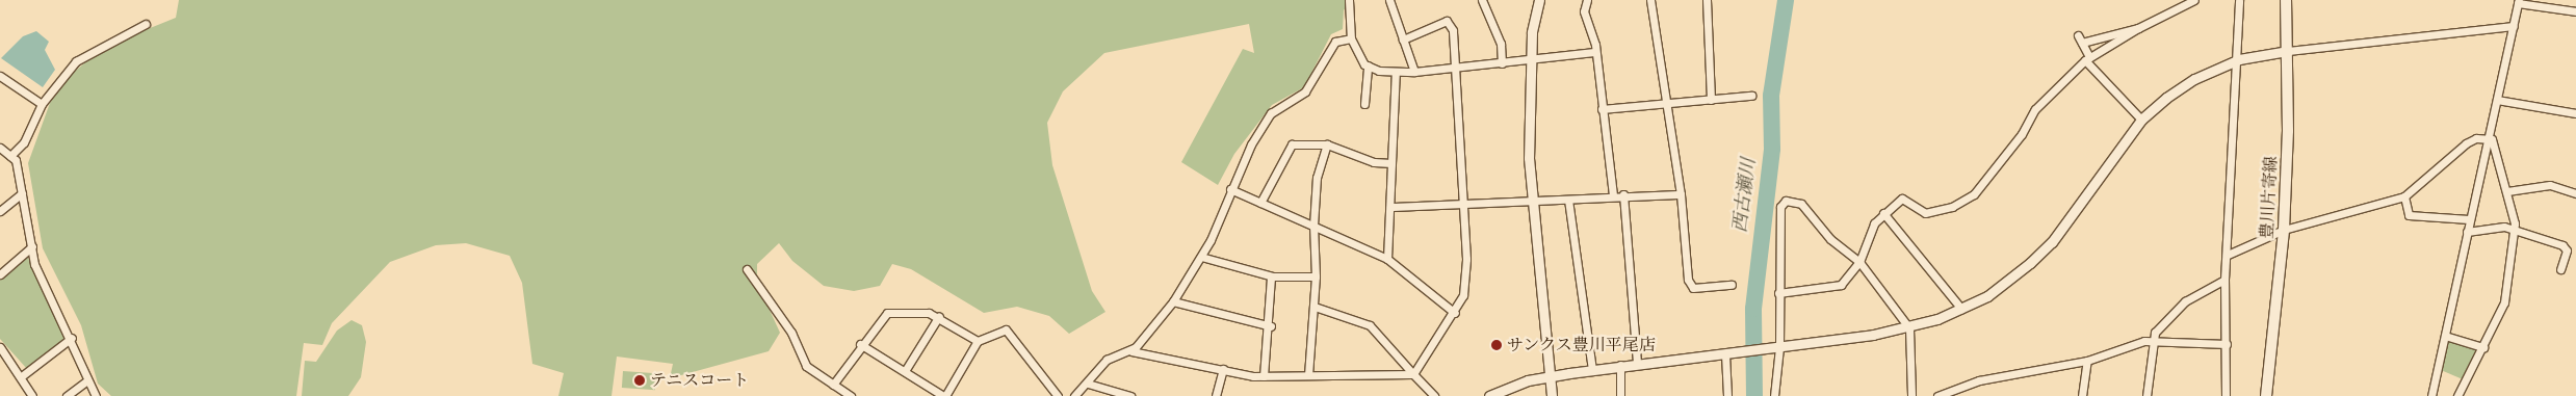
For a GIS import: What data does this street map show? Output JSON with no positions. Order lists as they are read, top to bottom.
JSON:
{
  "streets": {
    "main road": ["豊川片寄線"]
  },
  "water": ["西古瀬川"],
  "places": ["サンクス豊川平尾店", "テニスコート"]
}
